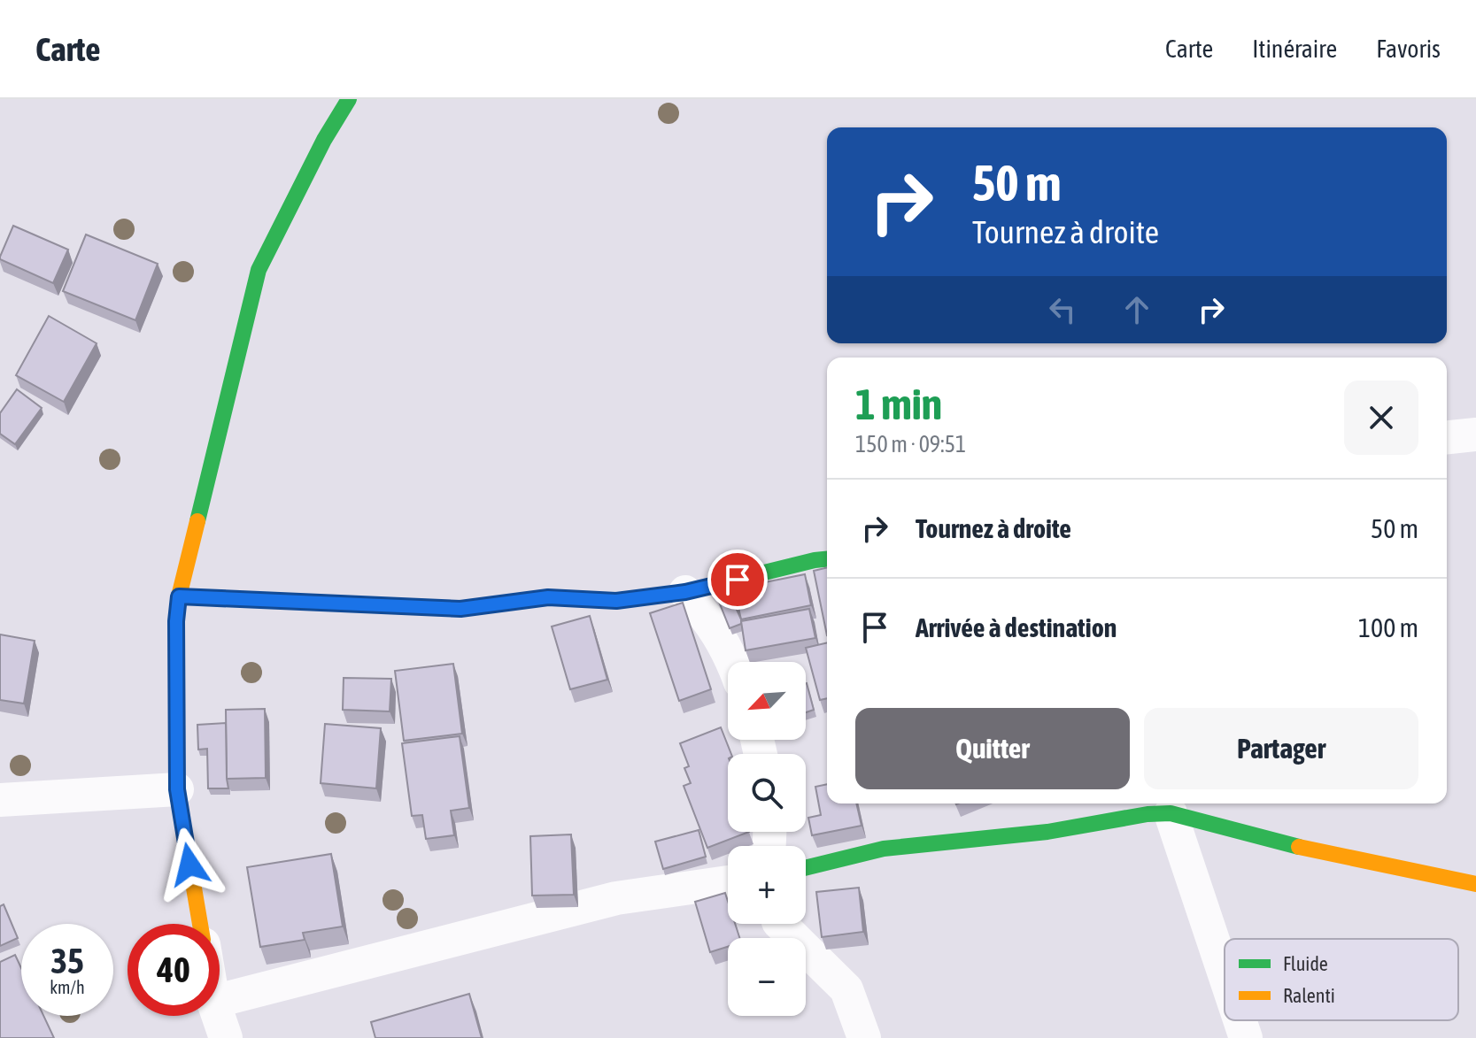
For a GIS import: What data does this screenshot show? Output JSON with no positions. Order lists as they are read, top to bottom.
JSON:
{
  "legend": ["Fluide", "Ralenti"],
  "north": "bottom left",
  "page": {
    "header": "Carte",
    "nav": ["Carte", "Itinéraire", "Favoris"],
    "turn": ["50 m", "Tournez à droite"],
    "heading": ["1 min", "150 m · 09:51"],
    "list": [
      {
        "name": "Tournez à droite",
        "value": "50 m"
      },
      {
        "name": "Arrivée à destination",
        "value": "100 m"
      }
    ],
    "map_buttons": ["+", "−"],
    "buttons": ["Quitter", "Partager"],
    "speed": "35 km/h",
    "limit": "40"
  }
}
